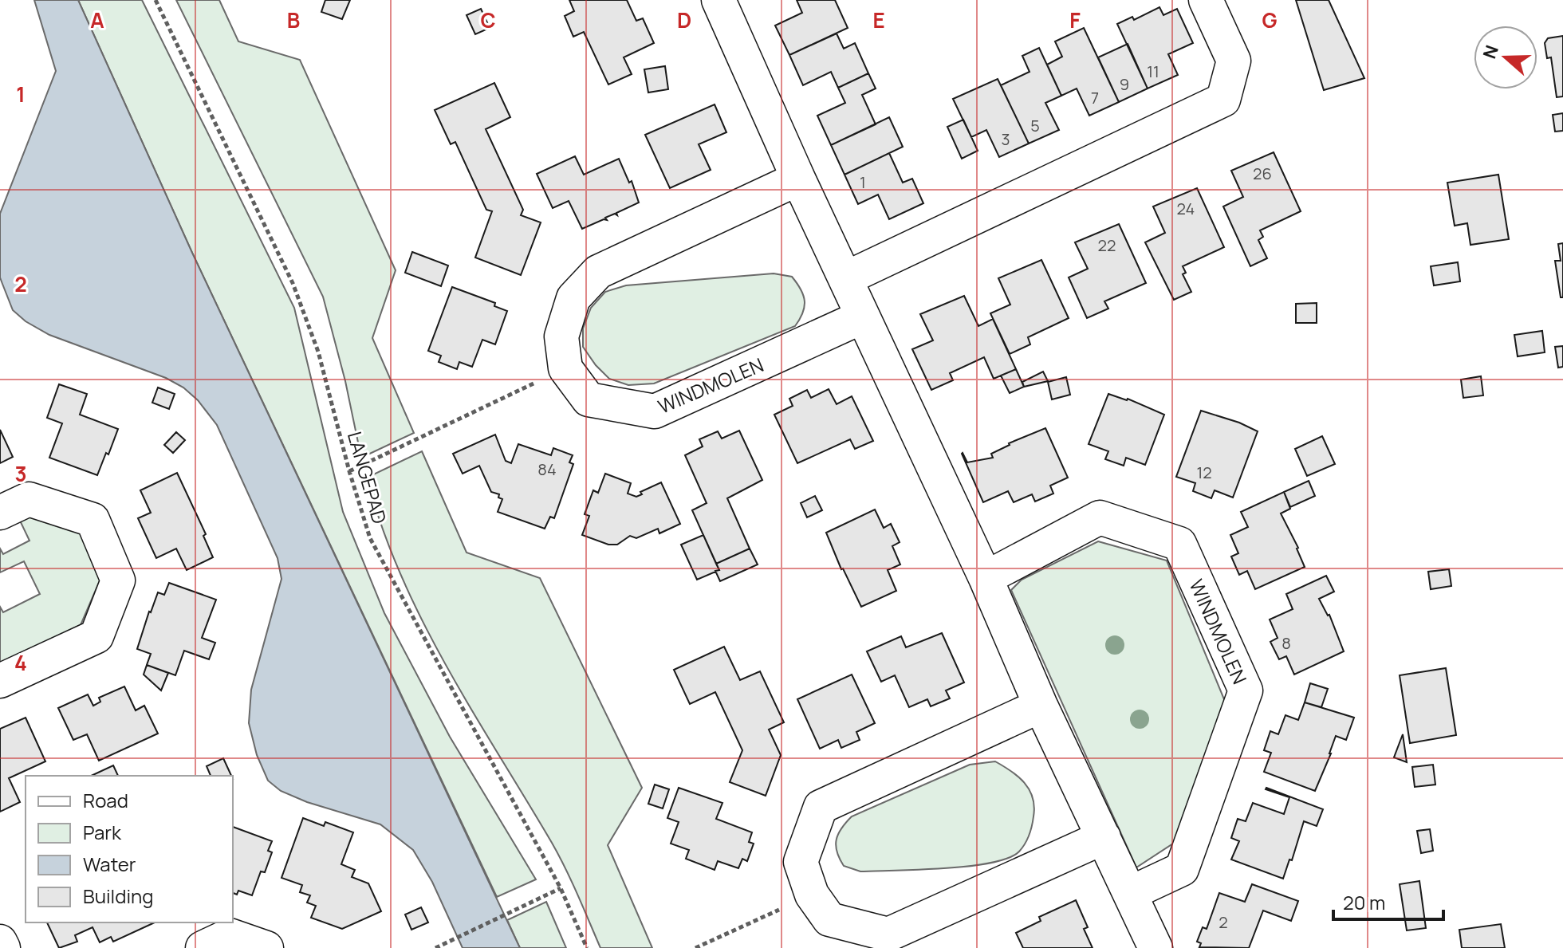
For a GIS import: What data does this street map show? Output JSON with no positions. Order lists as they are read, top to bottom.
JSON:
{
  "streets": {
    "street": ["WINDMOLEN"],
    "path": ["LANGEPAD"]
  },
  "house_numbers": [
    "11",
    "9",
    "7",
    "5",
    "3",
    "26",
    "1",
    "24",
    "22",
    "84",
    "12",
    "8",
    "2"
  ],
  "legend": [
    "Road",
    "Park",
    "Water",
    "Building"
  ],
  "scale_bar": "20 m",
  "north": "left",
  "grid": {
    "columns": [
      "A",
      "B",
      "C",
      "D",
      "E",
      "F",
      "G"
    ],
    "rows": [
      "1",
      "2",
      "3",
      "4"
    ]
  }
}
